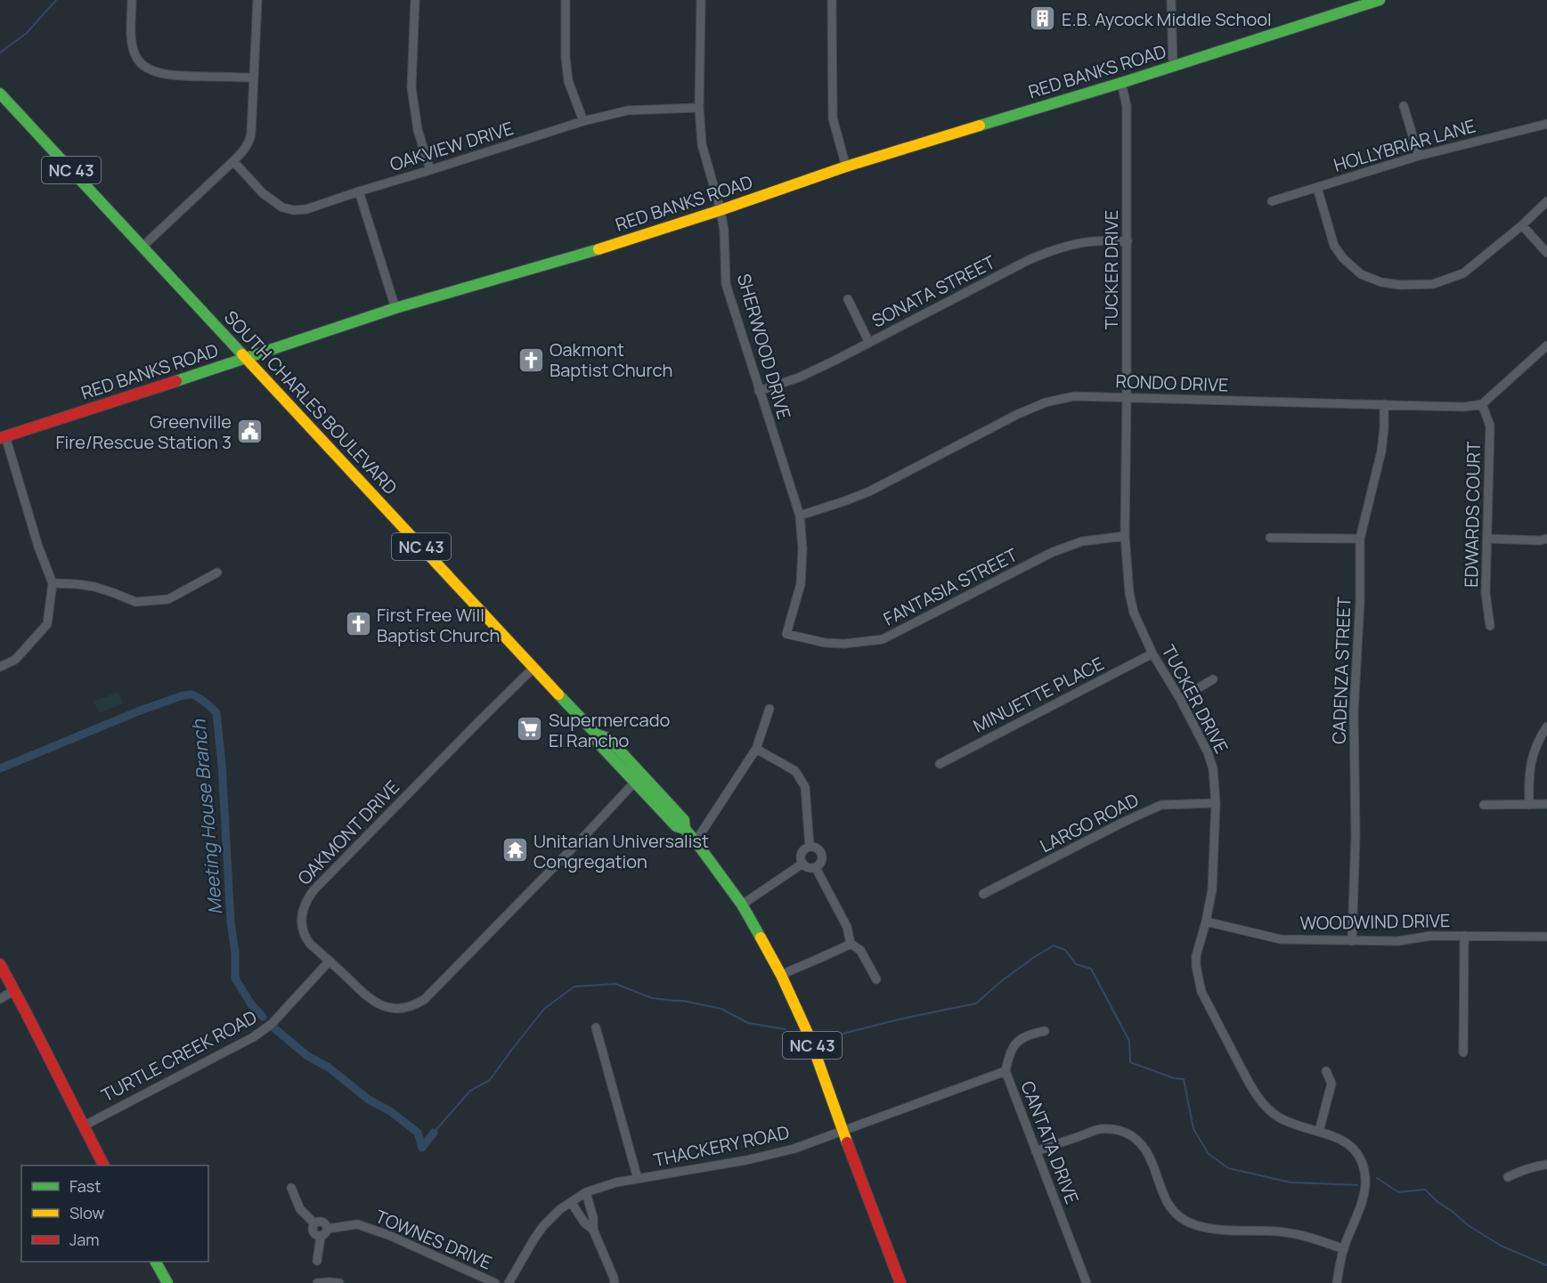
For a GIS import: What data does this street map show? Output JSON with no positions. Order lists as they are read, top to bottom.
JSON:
{
  "streets": {
    "main road": ["RED BANKS ROAD", "NC 43", "SOUTH CHARLES BOULEVARD"],
    "street": [
      "HOLLYBRIAR LANE",
      "OAKVIEW DRIVE",
      "TUCKER DRIVE",
      "SONATA STREET",
      "SHERWOOD DRIVE",
      "RONDO DRIVE",
      "EDWARDS COURT",
      "FANTASIA STREET",
      "CADENZA STREET",
      "MINUETTE PLACE",
      "LARGO ROAD",
      "OAKMONT DRIVE",
      "WOODWIND DRIVE",
      "TURTLE CREEK ROAD",
      "CANTATA DRIVE",
      "THACKERY ROAD",
      "TOWNES DRIVE"
    ]
  },
  "crossings": [
    ["RED BANKS ROAD", "TUCKER DRIVE"],
    ["RED BANKS ROAD", "SHERWOOD DRIVE"],
    ["RED BANKS ROAD", "SOUTH CHARLES BOULEVARD"],
    ["OAKVIEW DRIVE", "SHERWOOD DRIVE"],
    ["TUCKER DRIVE", "SONATA STREET"],
    ["TUCKER DRIVE", "RONDO DRIVE"],
    ["TUCKER DRIVE", "FANTASIA STREET"],
    ["TUCKER DRIVE", "MINUETTE PLACE"],
    ["TUCKER DRIVE", "LARGO ROAD"],
    ["TUCKER DRIVE", "WOODWIND DRIVE"],
    ["SONATA STREET", "SHERWOOD DRIVE"],
    ["SHERWOOD DRIVE", "RONDO DRIVE"],
    ["SHERWOOD DRIVE", "FANTASIA STREET"],
    ["RONDO DRIVE", "EDWARDS COURT"],
    ["RONDO DRIVE", "CADENZA STREET"],
    ["SOUTH CHARLES BOULEVARD", "OAKMONT DRIVE"],
    ["SOUTH CHARLES BOULEVARD", "THACKERY ROAD"],
    ["CADENZA STREET", "WOODWIND DRIVE"],
    ["OAKMONT DRIVE", "TURTLE CREEK ROAD"],
    ["CANTATA DRIVE", "THACKERY ROAD"]
  ],
  "water": ["Meeting House Branch"],
  "places": {
    "building": ["E.B. Aycock Middle School"],
    "church": ["Oakmont Baptist Church", "First Free Will Baptist Church"],
    "public building": ["Greenville Fire/Rescue Station 3"],
    "supermarket": ["Supermercado El Rancho"],
    "temple": ["Unitarian Universalist Congregation"]
  },
  "legend": ["Fast", "Slow", "Jam"]
}
